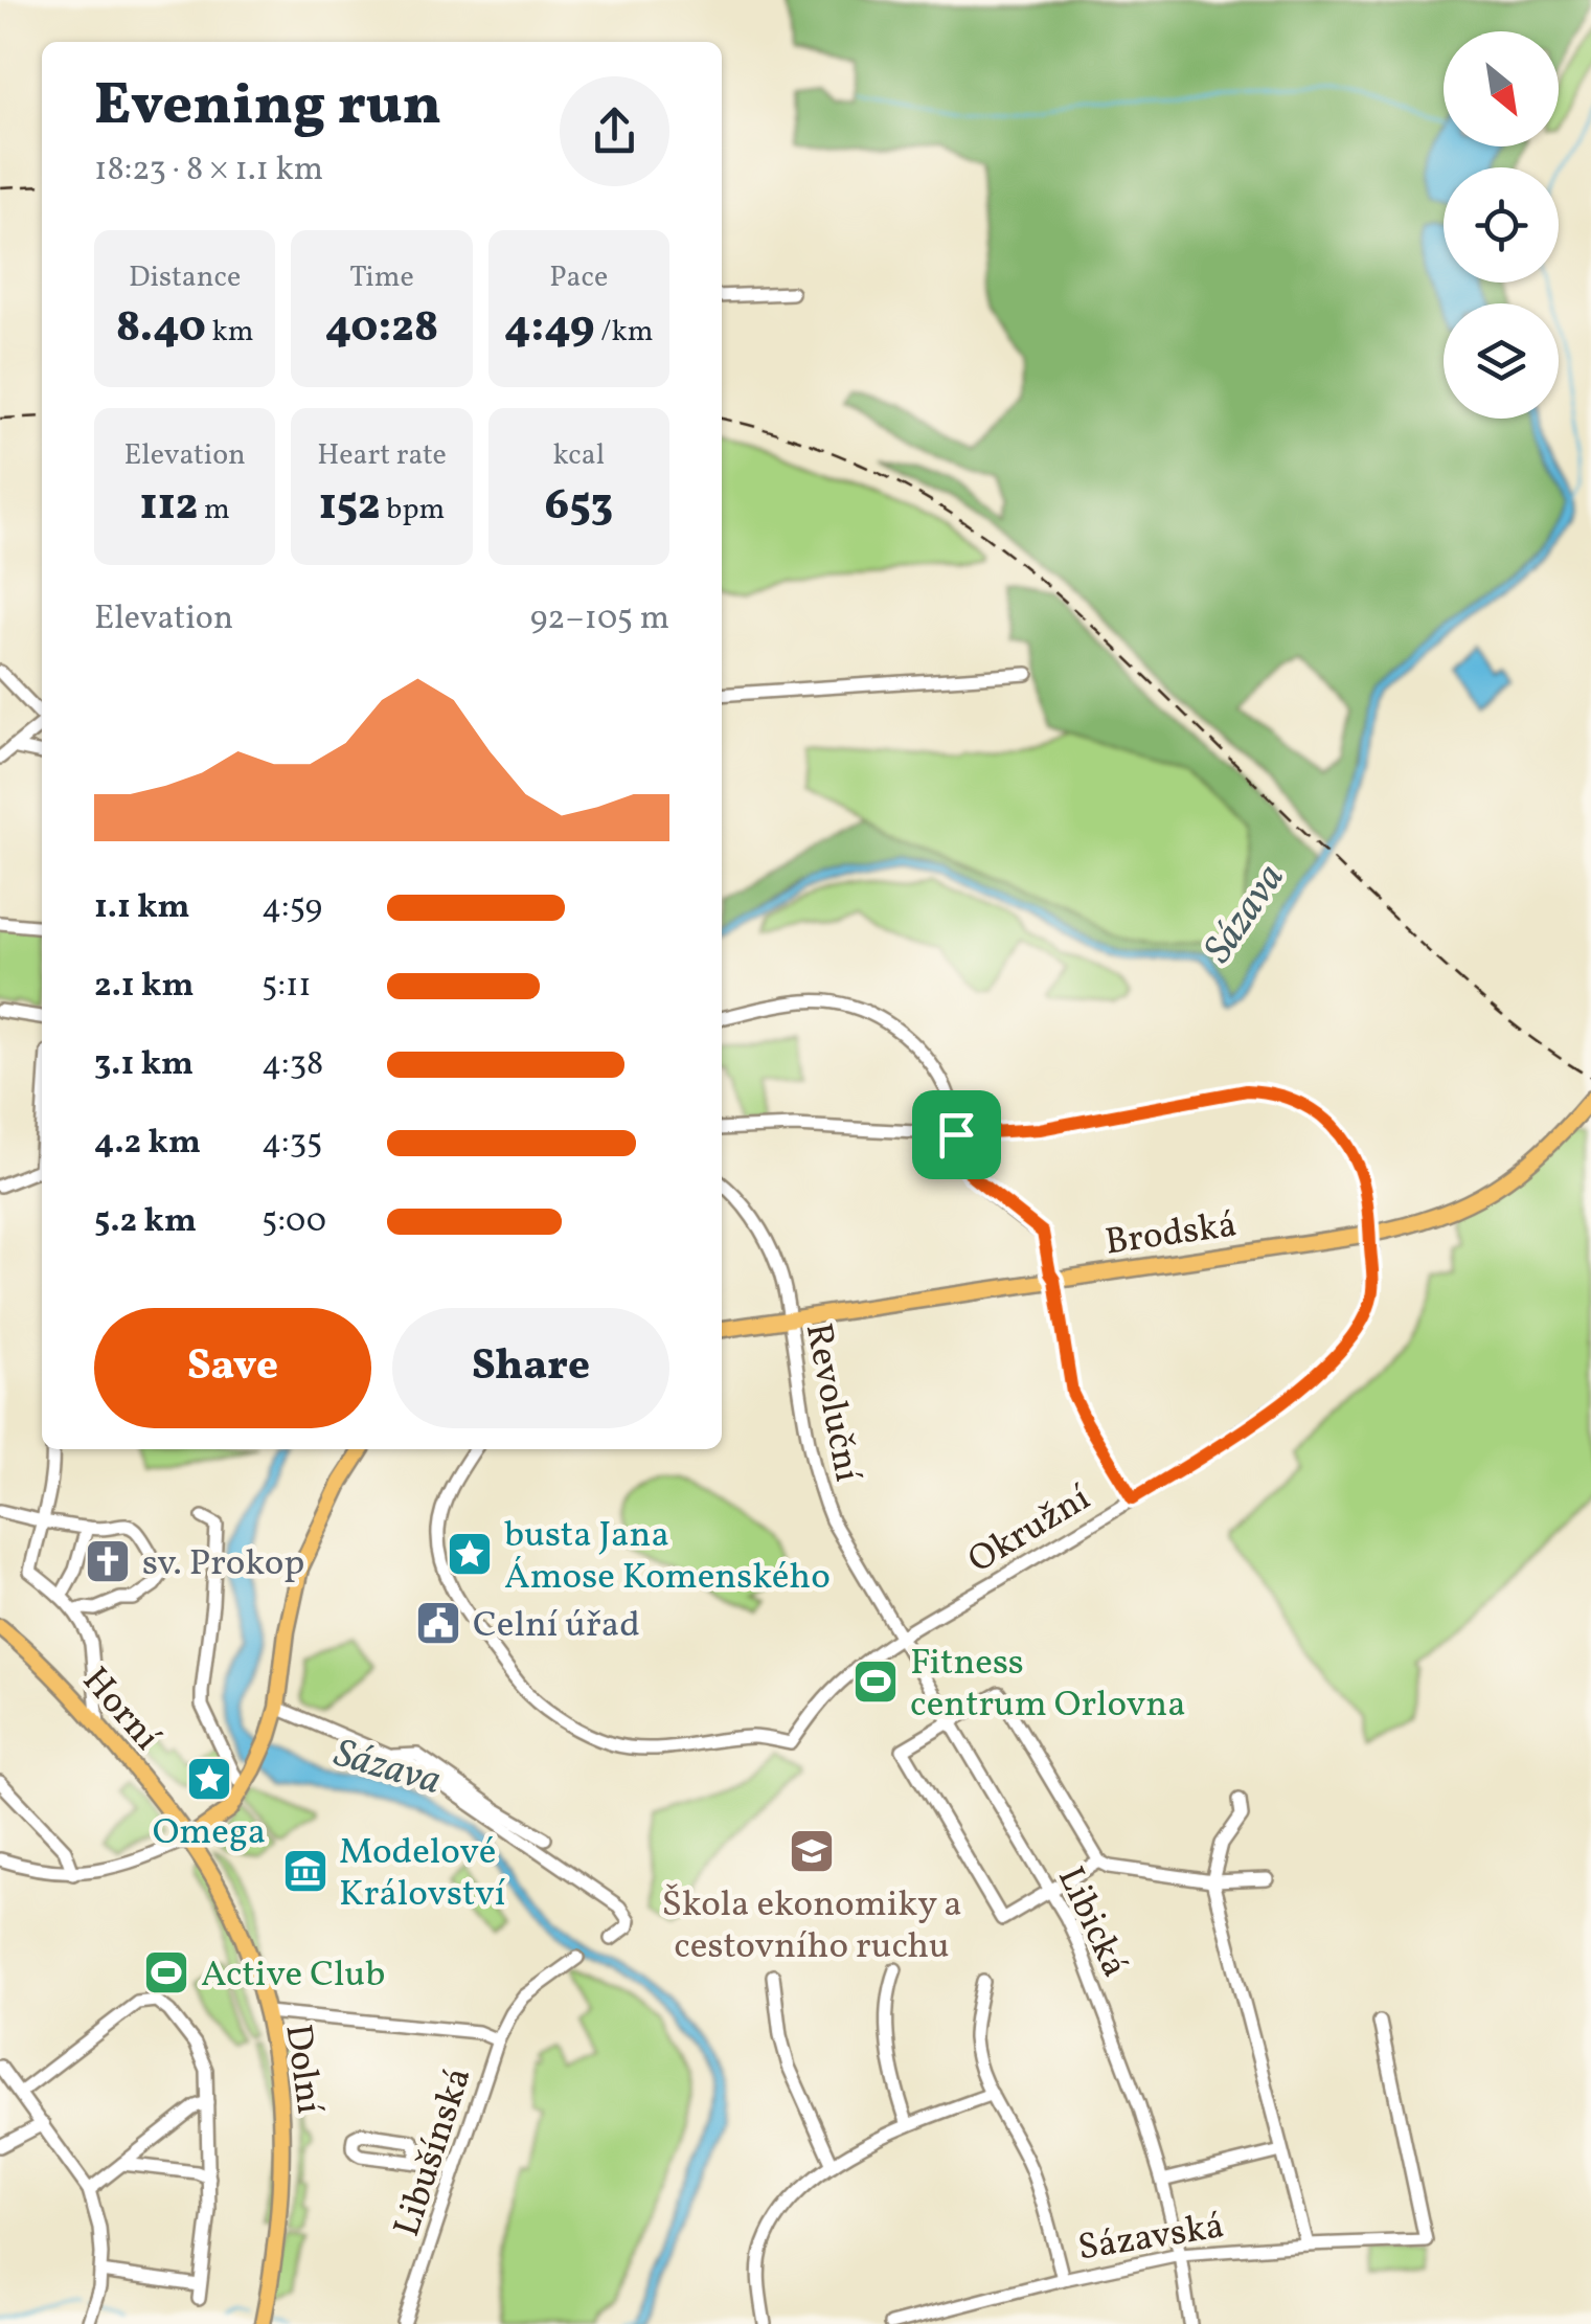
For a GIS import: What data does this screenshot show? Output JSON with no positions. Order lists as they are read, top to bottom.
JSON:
{
  "streets": {
    "main road": ["Brodská", "Horní", "Dolní"],
    "street": [
      "Revoluční",
      "Okružní",
      "Libická",
      "Libušínská",
      "Sázavská"
    ]
  },
  "crossings": [
    ["Brodská", "Revoluční"],
    ["Brodská", "Okružní"],
    ["Revoluční", "Okružní"],
    ["Revoluční", "Libická"],
    ["Okružní", "Libická"],
    ["Horní", "Dolní"],
    ["Libická", "Sázavská"],
    ["Dolní", "Libušínská"]
  ],
  "water": ["Sázava"],
  "places": {
    "place": ["busta Jana Ámose Komenského", "Omega"],
    "church": ["sv. Prokop"],
    "public building": ["Celní úřad"],
    "sports": ["Fitness centrum Orlovna", "Active Club"],
    "school or university": ["Škola ekonomiky a cestovního ruchu"],
    "museum": ["Modelové Království"]
  },
  "north": "bottom right",
  "page": {
    "heading": ["Evening run", "18:23 · 8 × 1.1 km"],
    "stats": [
      ["Distance", "8.40 km"],
      ["Time", "40:28"],
      ["Pace", "4:49 /km"],
      ["Elevation", "112 m"],
      ["Heart rate", "152 bpm"],
      ["kcal", "653"]
    ],
    "chart": ["Elevation", "92–105 m"],
    "list": [
      {
        "name": "1.1 km",
        "note": "4:59"
      },
      {
        "name": "2.1 km",
        "note": "5:11"
      },
      {
        "name": "3.1 km",
        "note": "4:38"
      },
      {
        "name": "4.2 km",
        "note": "4:35"
      },
      {
        "name": "5.2 km",
        "note": "5:00"
      }
    ],
    "buttons": ["Save", "Share"]
  }
}
